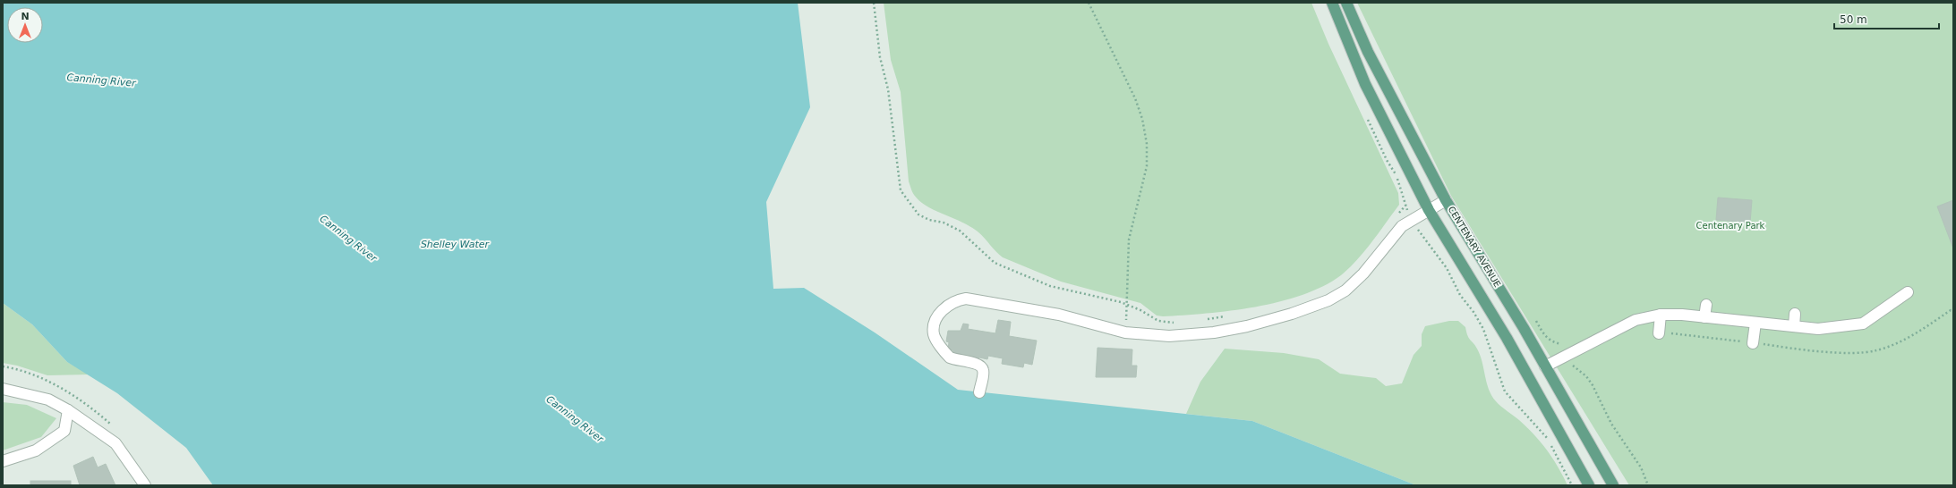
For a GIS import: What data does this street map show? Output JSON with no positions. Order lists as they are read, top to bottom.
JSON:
{
  "streets": {
    "main road": ["CENTENARY AVENUE"]
  },
  "water": ["Canning River", "Shelley Water"],
  "parks": ["Centenary Park"],
  "scale_bar": "50 m",
  "north": "top"
}
